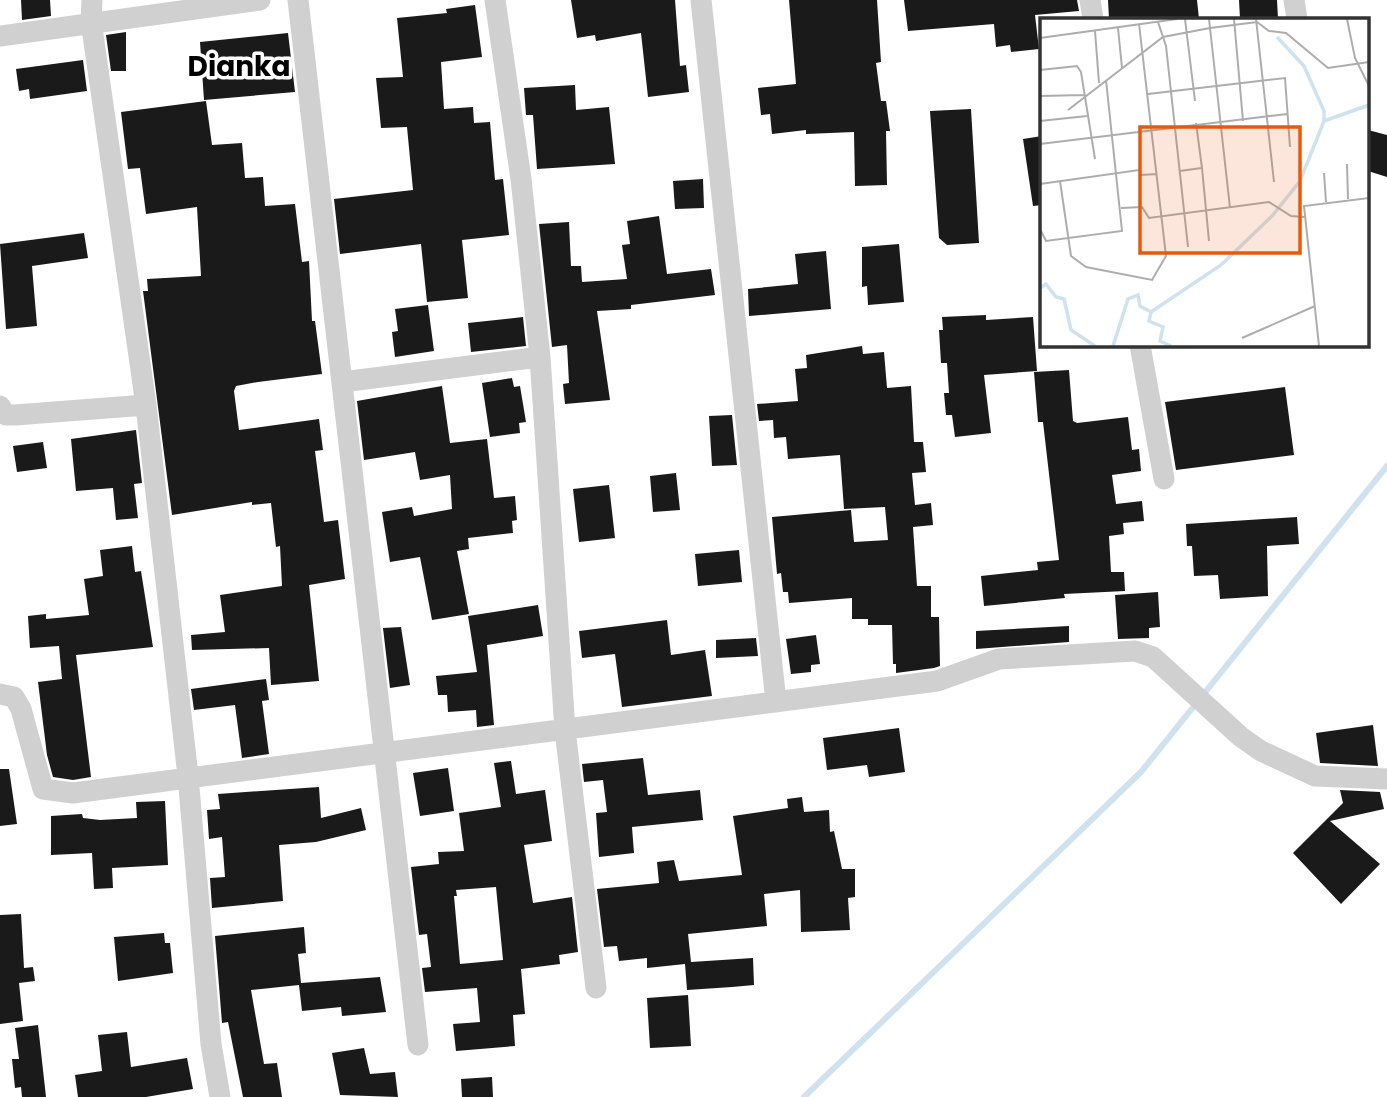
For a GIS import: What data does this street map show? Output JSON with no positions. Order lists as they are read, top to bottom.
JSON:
{
  "districts": ["Dianka"]
}
